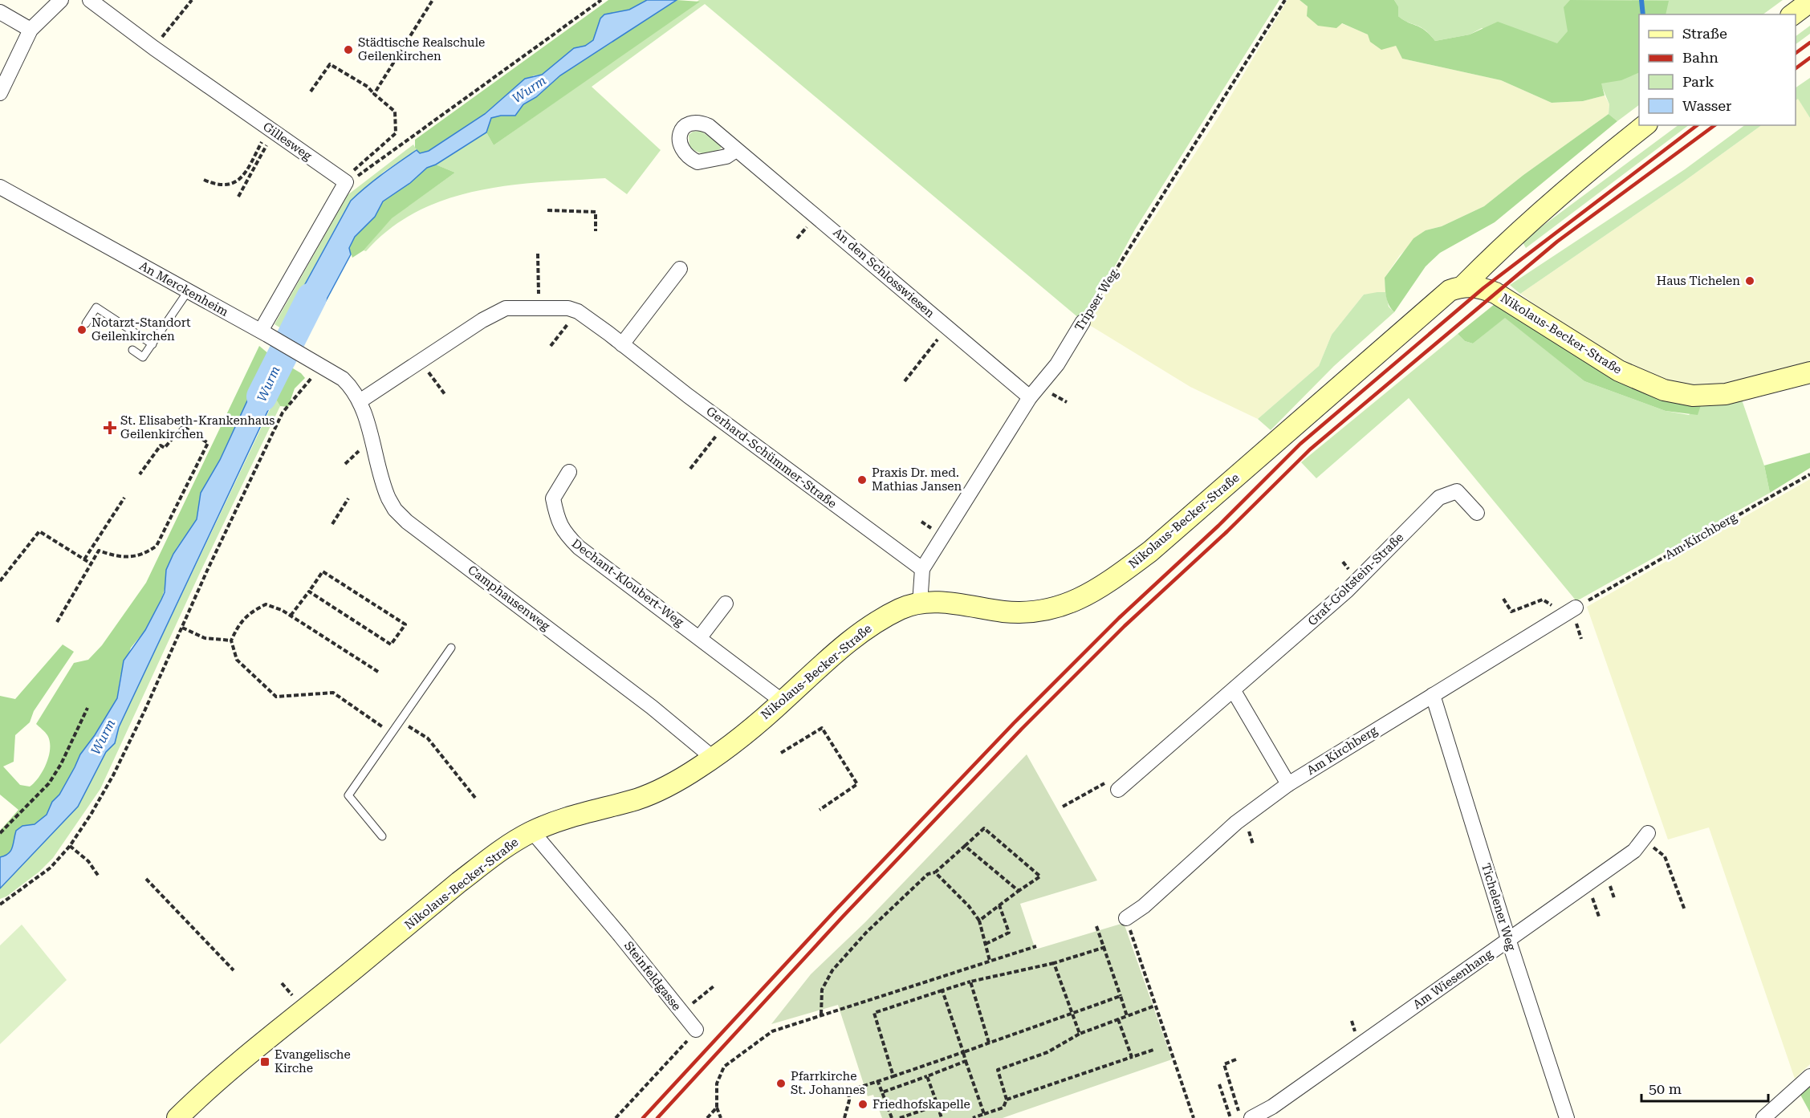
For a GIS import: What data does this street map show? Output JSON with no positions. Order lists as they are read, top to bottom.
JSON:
{
  "streets": {
    "main road": ["Nikolaus-Becker-Straße"],
    "street": [
      "Gillesweg",
      "An den Schlosswiesen",
      "An Merckenheim",
      "Tripser Weg",
      "Gerhard-Schümmer-Straße",
      "Am Kirchberg",
      "Graf-Goltstein-Straße",
      "Dechant-Kloubert-Weg",
      "Camphausenweg",
      "Tichelener Weg",
      "Steinfeldgasse",
      "Am Wiesenhang"
    ]
  },
  "crossings": [
    ["Gillesweg", "An Merckenheim"],
    ["An den Schlosswiesen", "Tripser Weg"],
    ["An Merckenheim", "Gerhard-Schümmer-Straße"],
    ["An Merckenheim", "Camphausenweg"],
    ["Tripser Weg", "Nikolaus-Becker-Straße"],
    ["Tripser Weg", "Gerhard-Schümmer-Straße"],
    ["Nikolaus-Becker-Straße", "Dechant-Kloubert-Weg"],
    ["Nikolaus-Becker-Straße", "Camphausenweg"],
    ["Nikolaus-Becker-Straße", "Steinfeldgasse"],
    ["Gerhard-Schümmer-Straße", "Camphausenweg"],
    ["Am Kirchberg", "Tichelener Weg"],
    ["Tichelener Weg", "Am Wiesenhang"]
  ],
  "water": ["Wurm"],
  "places": {
    "other": [
      "Städtische Realschule Geilenkirchen",
      "Haus Tichelen",
      "Notarzt-Standort Geilenkirchen",
      "Praxis Dr. med. Mathias Jansen",
      "Pfarrkirche St. Johannes",
      "Friedhofskapelle"
    ],
    "health": ["St. Elisabeth-Krankenhaus Geilenkirchen"],
    "transit": ["Evangelische Kirche"]
  },
  "legend": [
    "Straße",
    "Bahn",
    "Park",
    "Wasser"
  ],
  "scale_bar": "50 m"
}
